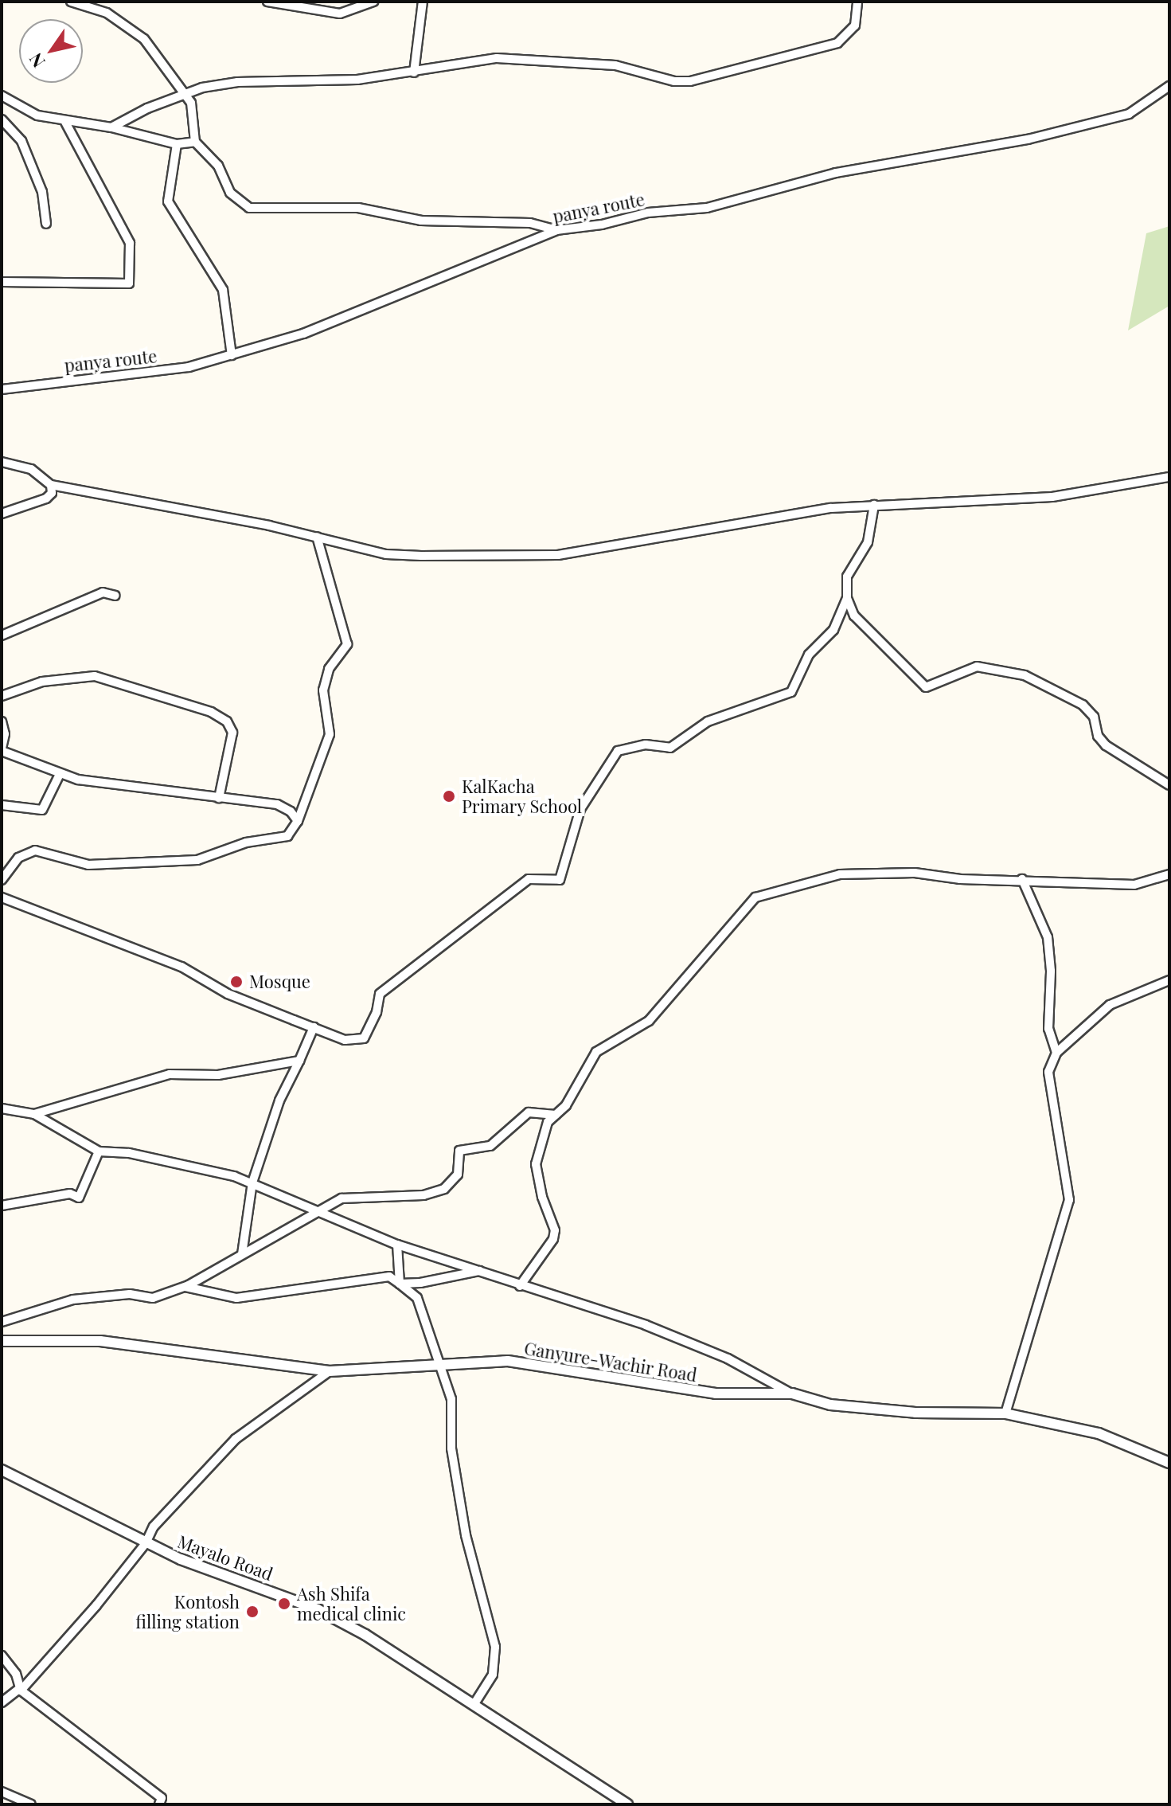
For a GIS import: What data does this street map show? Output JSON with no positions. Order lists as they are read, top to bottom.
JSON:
{
  "streets": {
    "street": ["panya route", "Ganyure-Wachir Road", "Mayalo Road"]
  },
  "places": [
    "KalKacha Primary School",
    "Mosque",
    "Ash Shifa medical clinic",
    "Kontosh filling station"
  ],
  "north": "bottom left"
}
